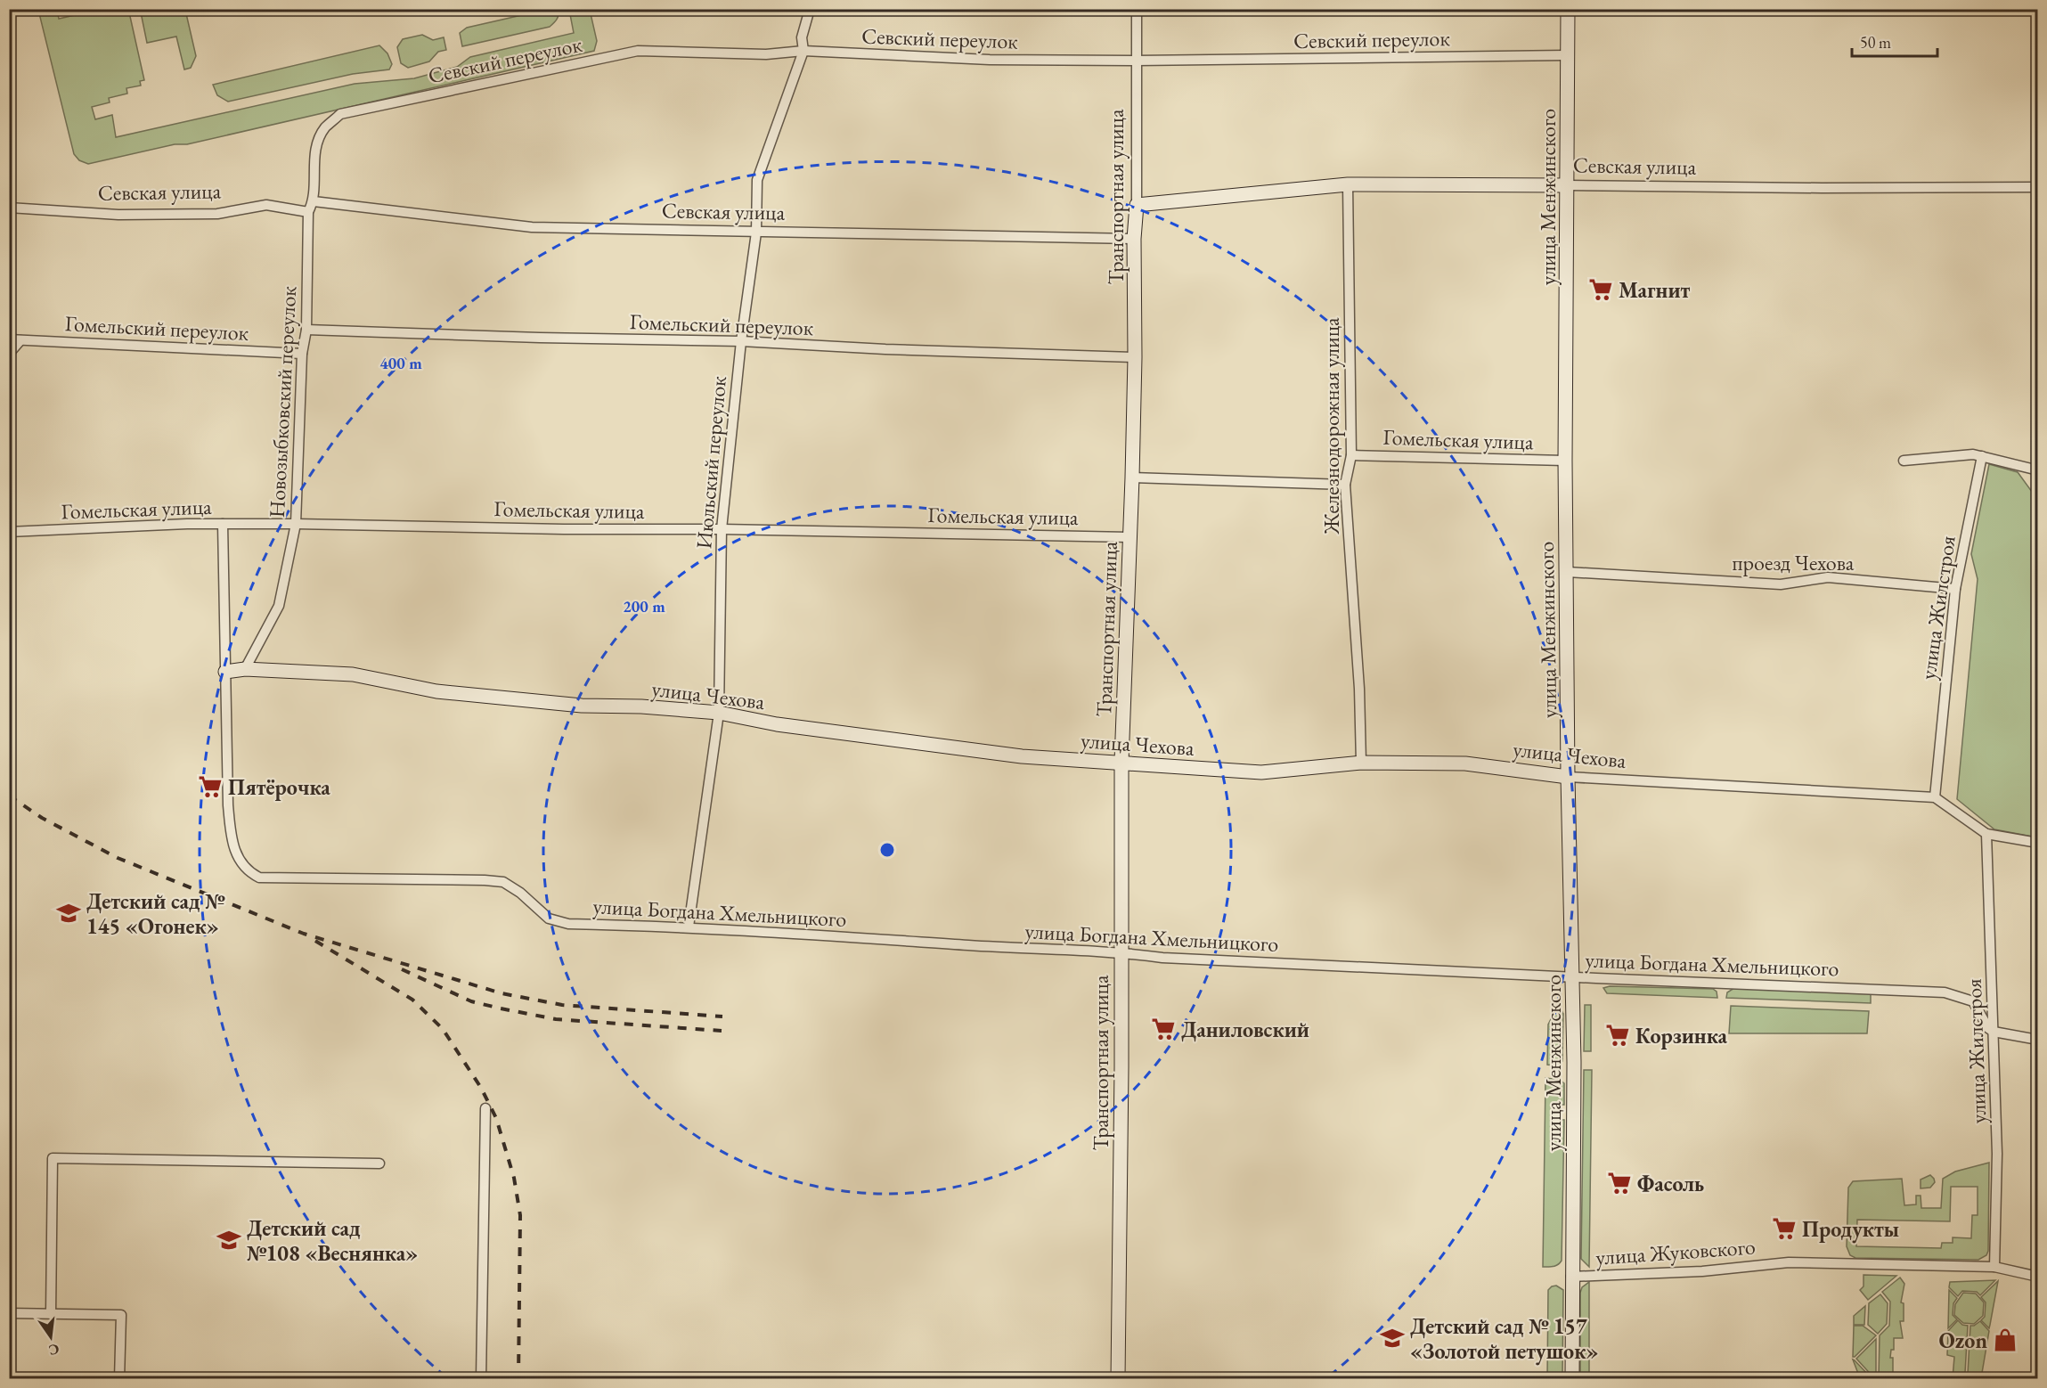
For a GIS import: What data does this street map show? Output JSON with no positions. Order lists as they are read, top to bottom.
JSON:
{
  "streets": {
    "street": [
      "Севский переулок",
      "Севская улица",
      "Транспортная улица",
      "улица Менжинского",
      "Гомельский переулок",
      "Новозыбковский переулок",
      "Железнодорожная улица",
      "Гомельская улица",
      "Июльский переулок",
      "проезд Чехова",
      "улица Жилстроя",
      "улица Чехова",
      "улица Богдана Хмельницкого",
      "улица Жуковского"
    ]
  },
  "crossings": [
    ["Севский переулок", "Транспортная улица"],
    ["Севский переулок", "улица Менжинского"],
    ["Севский переулок", "Новозыбковский переулок"],
    ["Севский переулок", "Июльский переулок"],
    ["Севская улица", "Транспортная улица"],
    ["Севская улица", "улица Менжинского"],
    ["Севская улица", "Новозыбковский переулок"],
    ["Севская улица", "Железнодорожная улица"],
    ["Севская улица", "Июльский переулок"],
    ["Транспортная улица", "Гомельский переулок"],
    ["Транспортная улица", "Гомельская улица"],
    ["Транспортная улица", "улица Чехова"],
    ["Транспортная улица", "улица Богдана Хмельницкого"],
    ["улица Менжинского", "Гомельская улица"],
    ["улица Менжинского", "проезд Чехова"],
    ["улица Менжинского", "улица Чехова"],
    ["улица Менжинского", "улица Богдана Хмельницкого"],
    ["улица Менжинского", "улица Жуковского"],
    ["Гомельский переулок", "Новозыбковский переулок"],
    ["Гомельский переулок", "Июльский переулок"],
    ["Новозыбковский переулок", "Гомельская улица"],
    ["Новозыбковский переулок", "улица Чехова"],
    ["Железнодорожная улица", "Гомельская улица"],
    ["Железнодорожная улица", "улица Чехова"],
    ["Гомельская улица", "Июльский переулок"],
    ["Июльский переулок", "улица Чехова"],
    ["Июльский переулок", "улица Богдана Хмельницкого"],
    ["проезд Чехова", "улица Жилстроя"],
    ["улица Жилстроя", "улица Чехова"],
    ["улица Жилстроя", "улица Богдана Хмельницкого"],
    ["улица Жилстроя", "улица Жуковского"],
    ["улица Чехова", "улица Богдана Хмельницкого"]
  ],
  "places": {
    "supermarket": [
      "Магнит",
      "Пятёрочка",
      "Даниловский",
      "Корзинка",
      "Фасоль",
      "Продукты"
    ],
    "school or university": ["Детский сад № 145 «Огонек»", "Детский сад №108 «Веснянка»", "Детский сад № 157 «Золотой петушок»"],
    "shop": ["Ozon"]
  },
  "scale_bar": "50 m",
  "north": "bottom",
  "rings": ["400 m", "200 m"]
}
